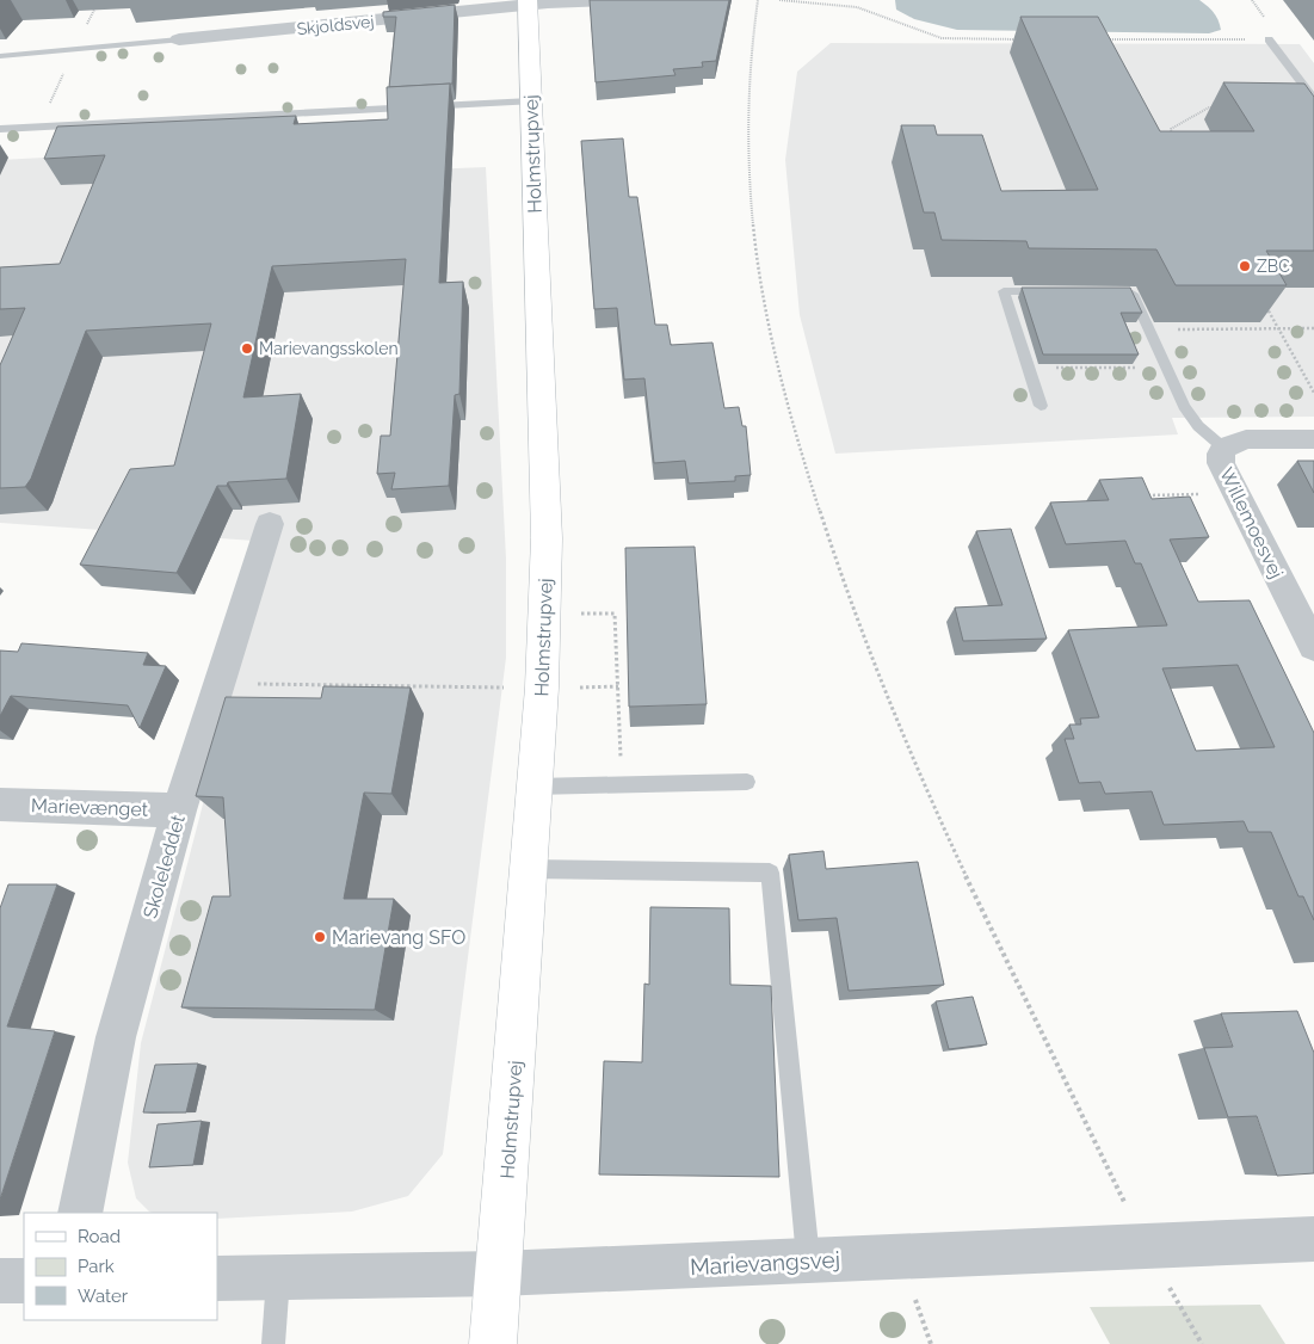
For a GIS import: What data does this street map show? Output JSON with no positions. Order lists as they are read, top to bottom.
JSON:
{
  "streets": {
    "street": [
      "Skjoldsvej",
      "Holmstrupvej",
      "Willemoesvej",
      "Marievænget",
      "Skoleleddet",
      "Marievangsvej"
    ]
  },
  "crossings": [
    ["Skjoldsvej", "Holmstrupvej"],
    ["Holmstrupvej", "Marievangsvej"],
    ["Marievænget", "Skoleleddet"]
  ],
  "places": ["ZBC", "Marievangsskolen", "Marievang SFO"],
  "legend": ["Road", "Park", "Water"]
}
